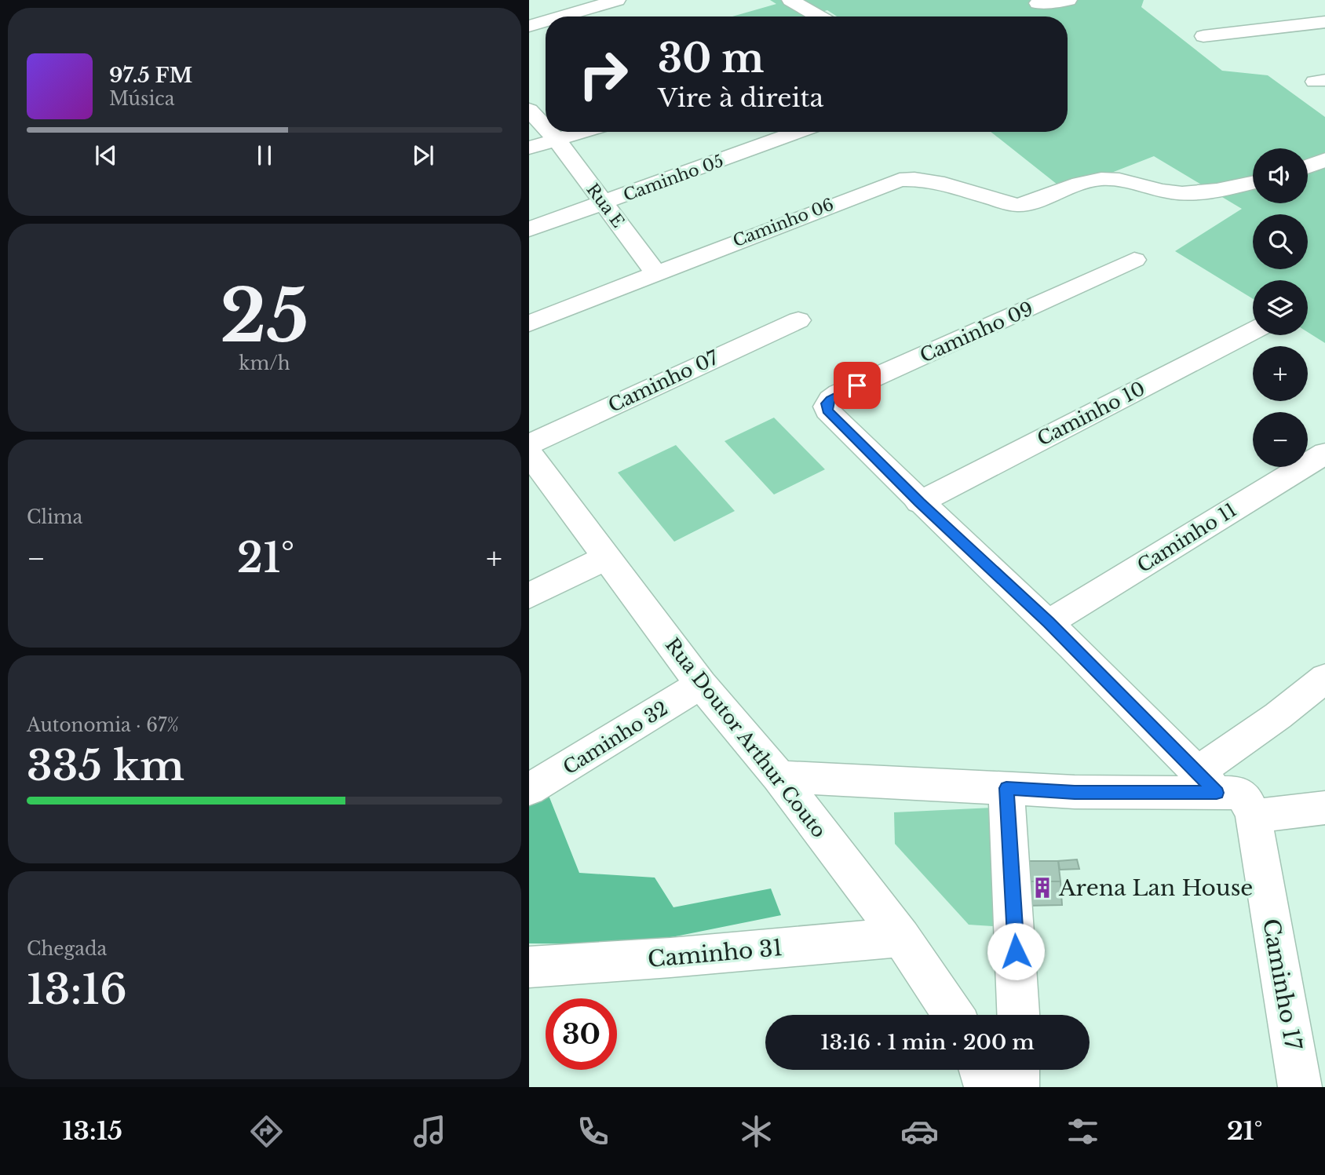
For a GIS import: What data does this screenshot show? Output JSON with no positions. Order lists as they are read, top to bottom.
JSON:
{
  "streets": {
    "street": [
      "Caminho 05",
      "Rua E",
      "Caminho 06",
      "Caminho 09",
      "Caminho 07",
      "Caminho 10",
      "Caminho 11",
      "Caminho 32",
      "Rua Doutor Arthur Couto",
      "Caminho 31",
      "Caminho 17"
    ]
  },
  "crossings": [
    ["Caminho 05", "Rua E"],
    ["Rua E", "Caminho 06"],
    ["Caminho 09", "Caminho 10"],
    ["Caminho 32", "Rua Doutor Arthur Couto"],
    ["Rua Doutor Arthur Couto", "Caminho 31"]
  ],
  "places": {
    "building": ["Arena Lan House"]
  },
  "page": {
    "turn": ["30 m", "Vire à direita"],
    "song": ["97.5 FM", "Música"],
    "map_buttons": ["+", "−"],
    "tile": [
      ["25", "km/h"],
      "Clima",
      ["Autonomia · 67%", "335 km"],
      ["Chegada", "13:16"]
    ],
    "heat": ["−", "21°", "+"],
    "limit": "30",
    "trip": "13:16 · 1 min · 200 m",
    "tabs": ["13:15", "21°"]
  }
}
